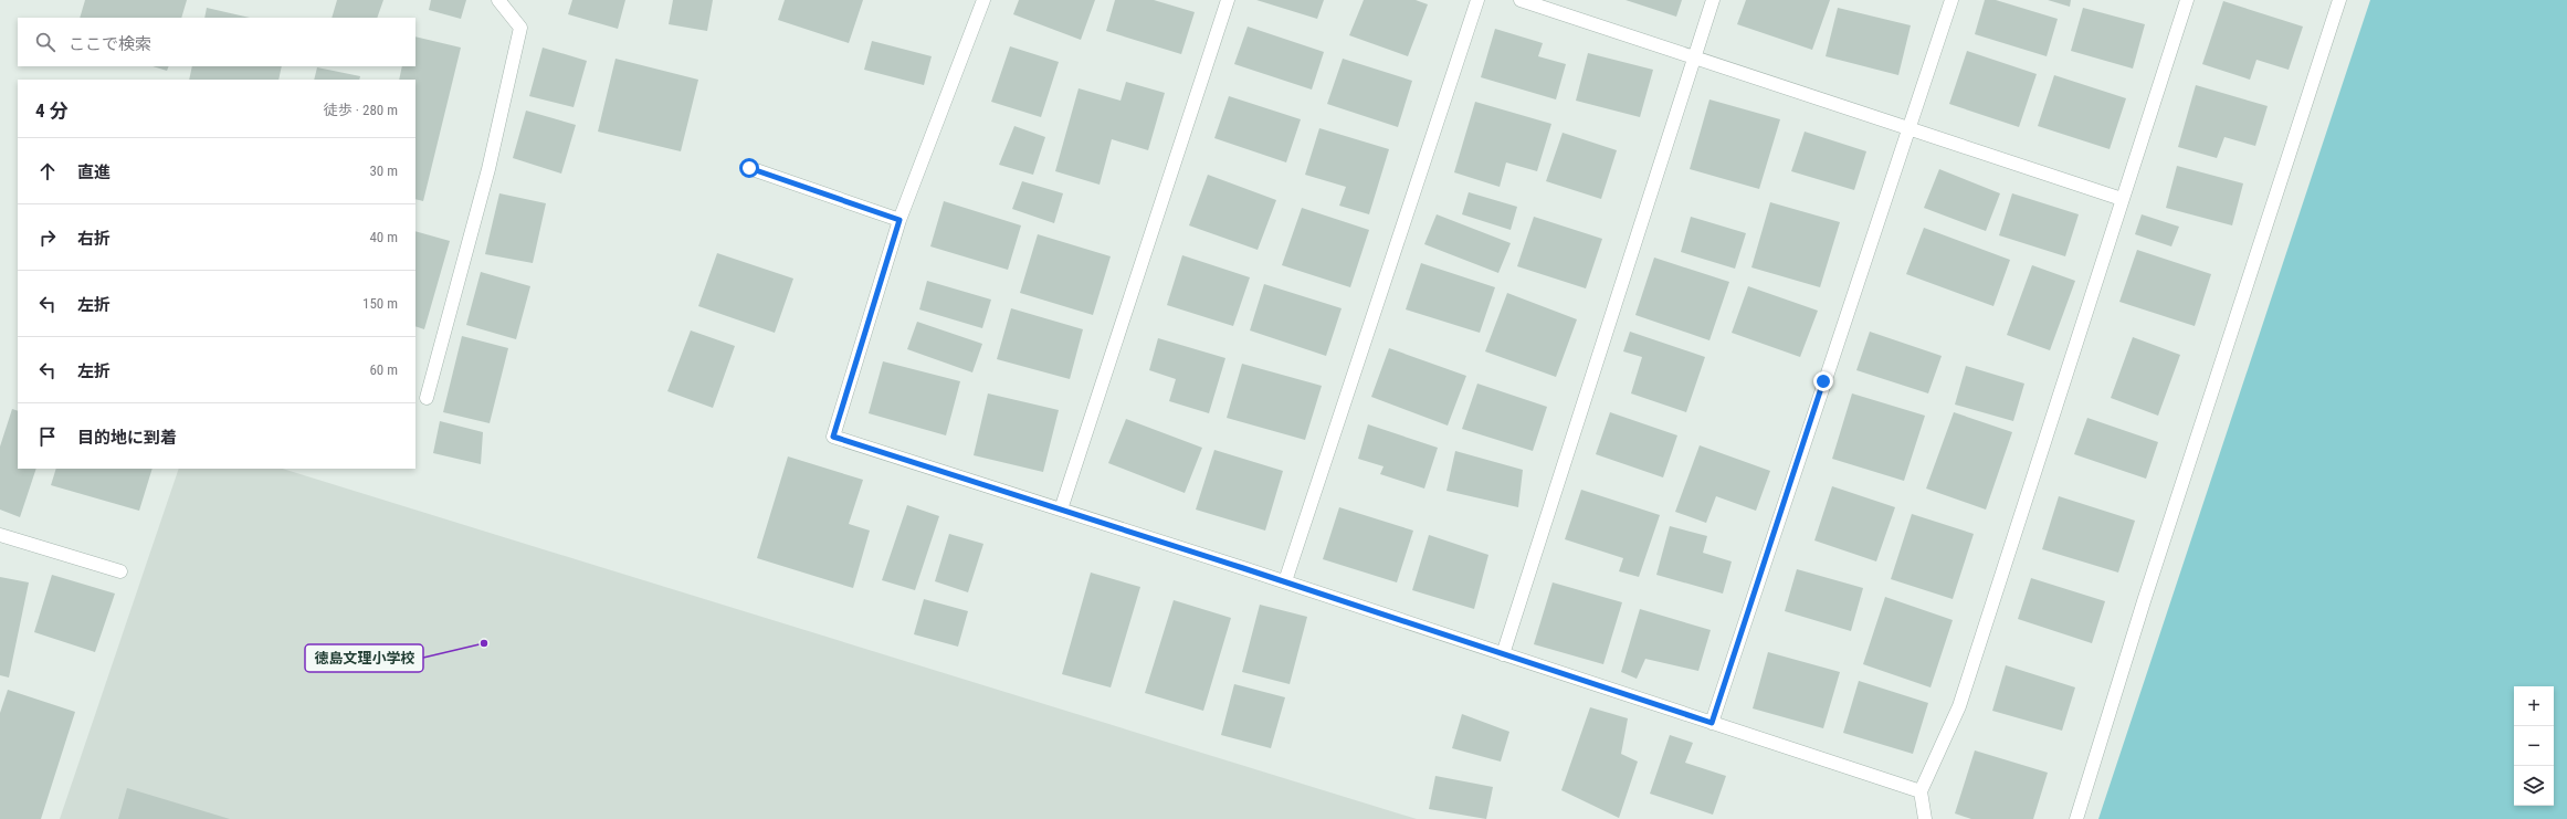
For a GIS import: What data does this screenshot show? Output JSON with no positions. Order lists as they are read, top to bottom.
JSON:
{
  "places": ["徳島文理小学校"],
  "page": {
    "search": "ここで検索",
    "heading": ["4 分", "徒歩 · 280 m"],
    "list": [
      ["直進", "30 m"],
      ["右折", "40 m"],
      ["左折", "150 m"],
      ["左折", "60 m"],
      "目的地に到着"
    ],
    "map_buttons": ["+", "−"]
  }
}
